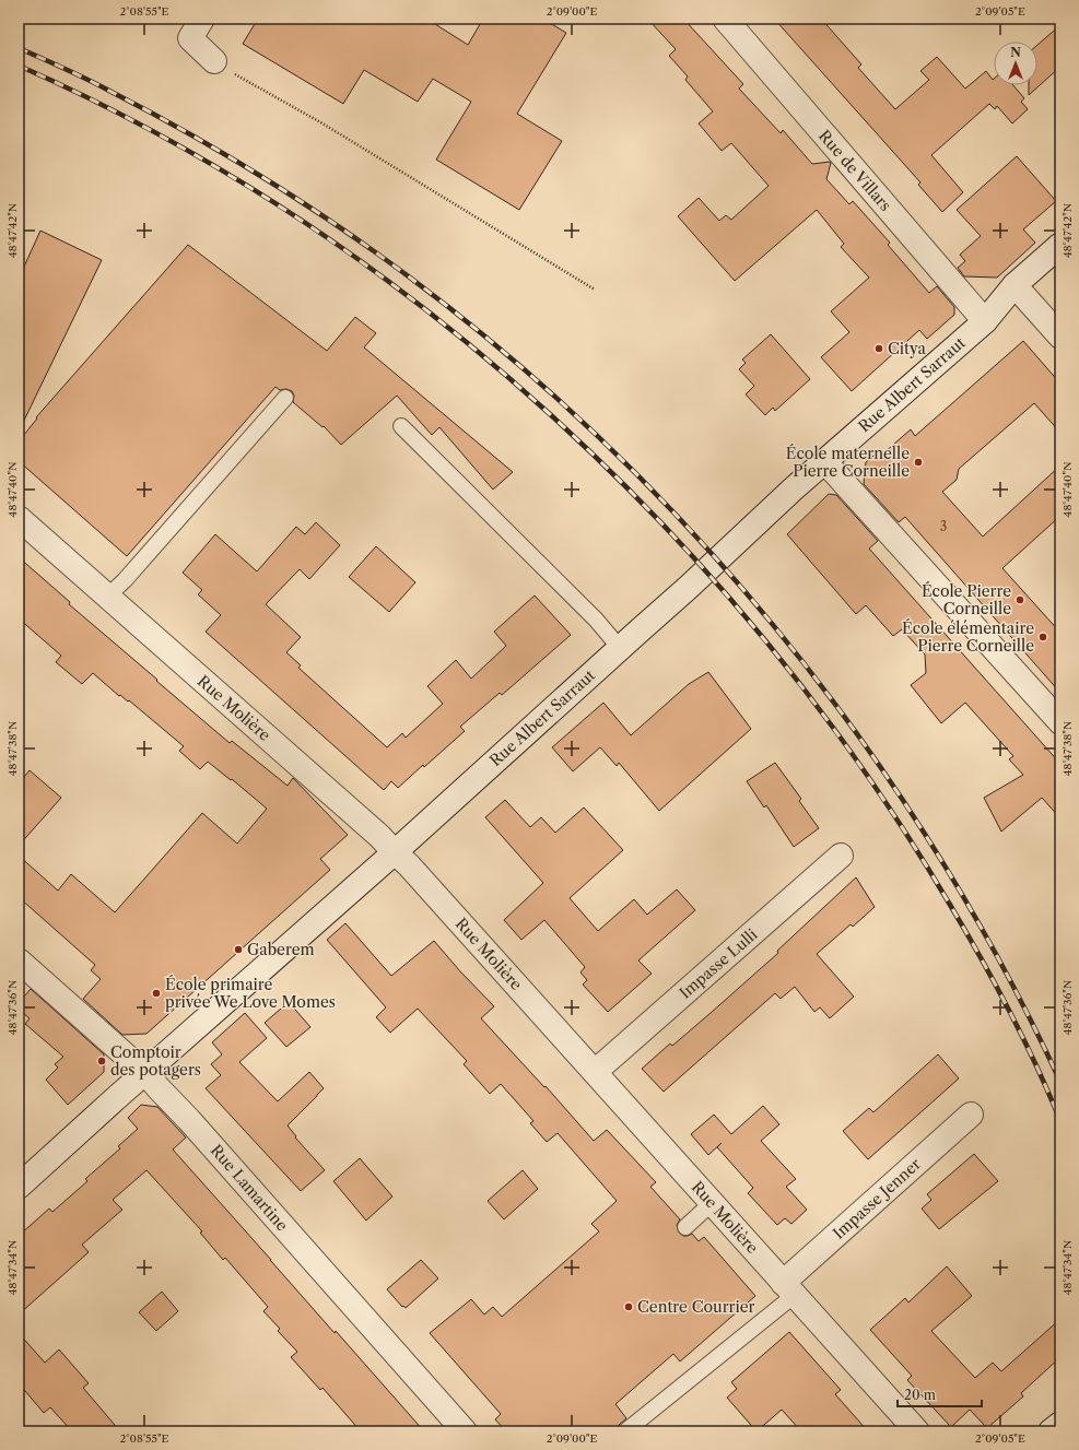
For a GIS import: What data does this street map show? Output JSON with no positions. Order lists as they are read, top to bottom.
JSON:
{
  "streets": {
    "street": [
      "Rue de Villars",
      "Rue Albert Sarraut",
      "Rue Molière",
      "Impasse Lulli",
      "Rue Lamartine",
      "Impasse Jenner"
    ]
  },
  "crossings": [
    ["Rue de Villars", "Rue Albert Sarraut"],
    ["Rue Albert Sarraut", "Rue Molière"],
    ["Rue Albert Sarraut", "Rue Lamartine"],
    ["Rue Molière", "Impasse Lulli"],
    ["Rue Molière", "Impasse Jenner"]
  ],
  "places": [
    "Citya",
    "École maternelle Pierre Corneille",
    "École Pierre Corneille",
    "École élémentaire Pierre Corneille",
    "Gaberem",
    "École primaire privée We Love Momes",
    "Comptoir des potagers",
    "Centre Courrier"
  ],
  "house_numbers": ["3"],
  "scale_bar": "20 m",
  "north": "top",
  "coordinates": [
    "2°08'55\"E",
    "2°09'00\"E",
    "2°09'05\"E",
    "48°47'42\"N",
    "48°47'40\"N",
    "48°47'38\"N",
    "48°47'36\"N",
    "48°47'34\"N"
  ]
}
